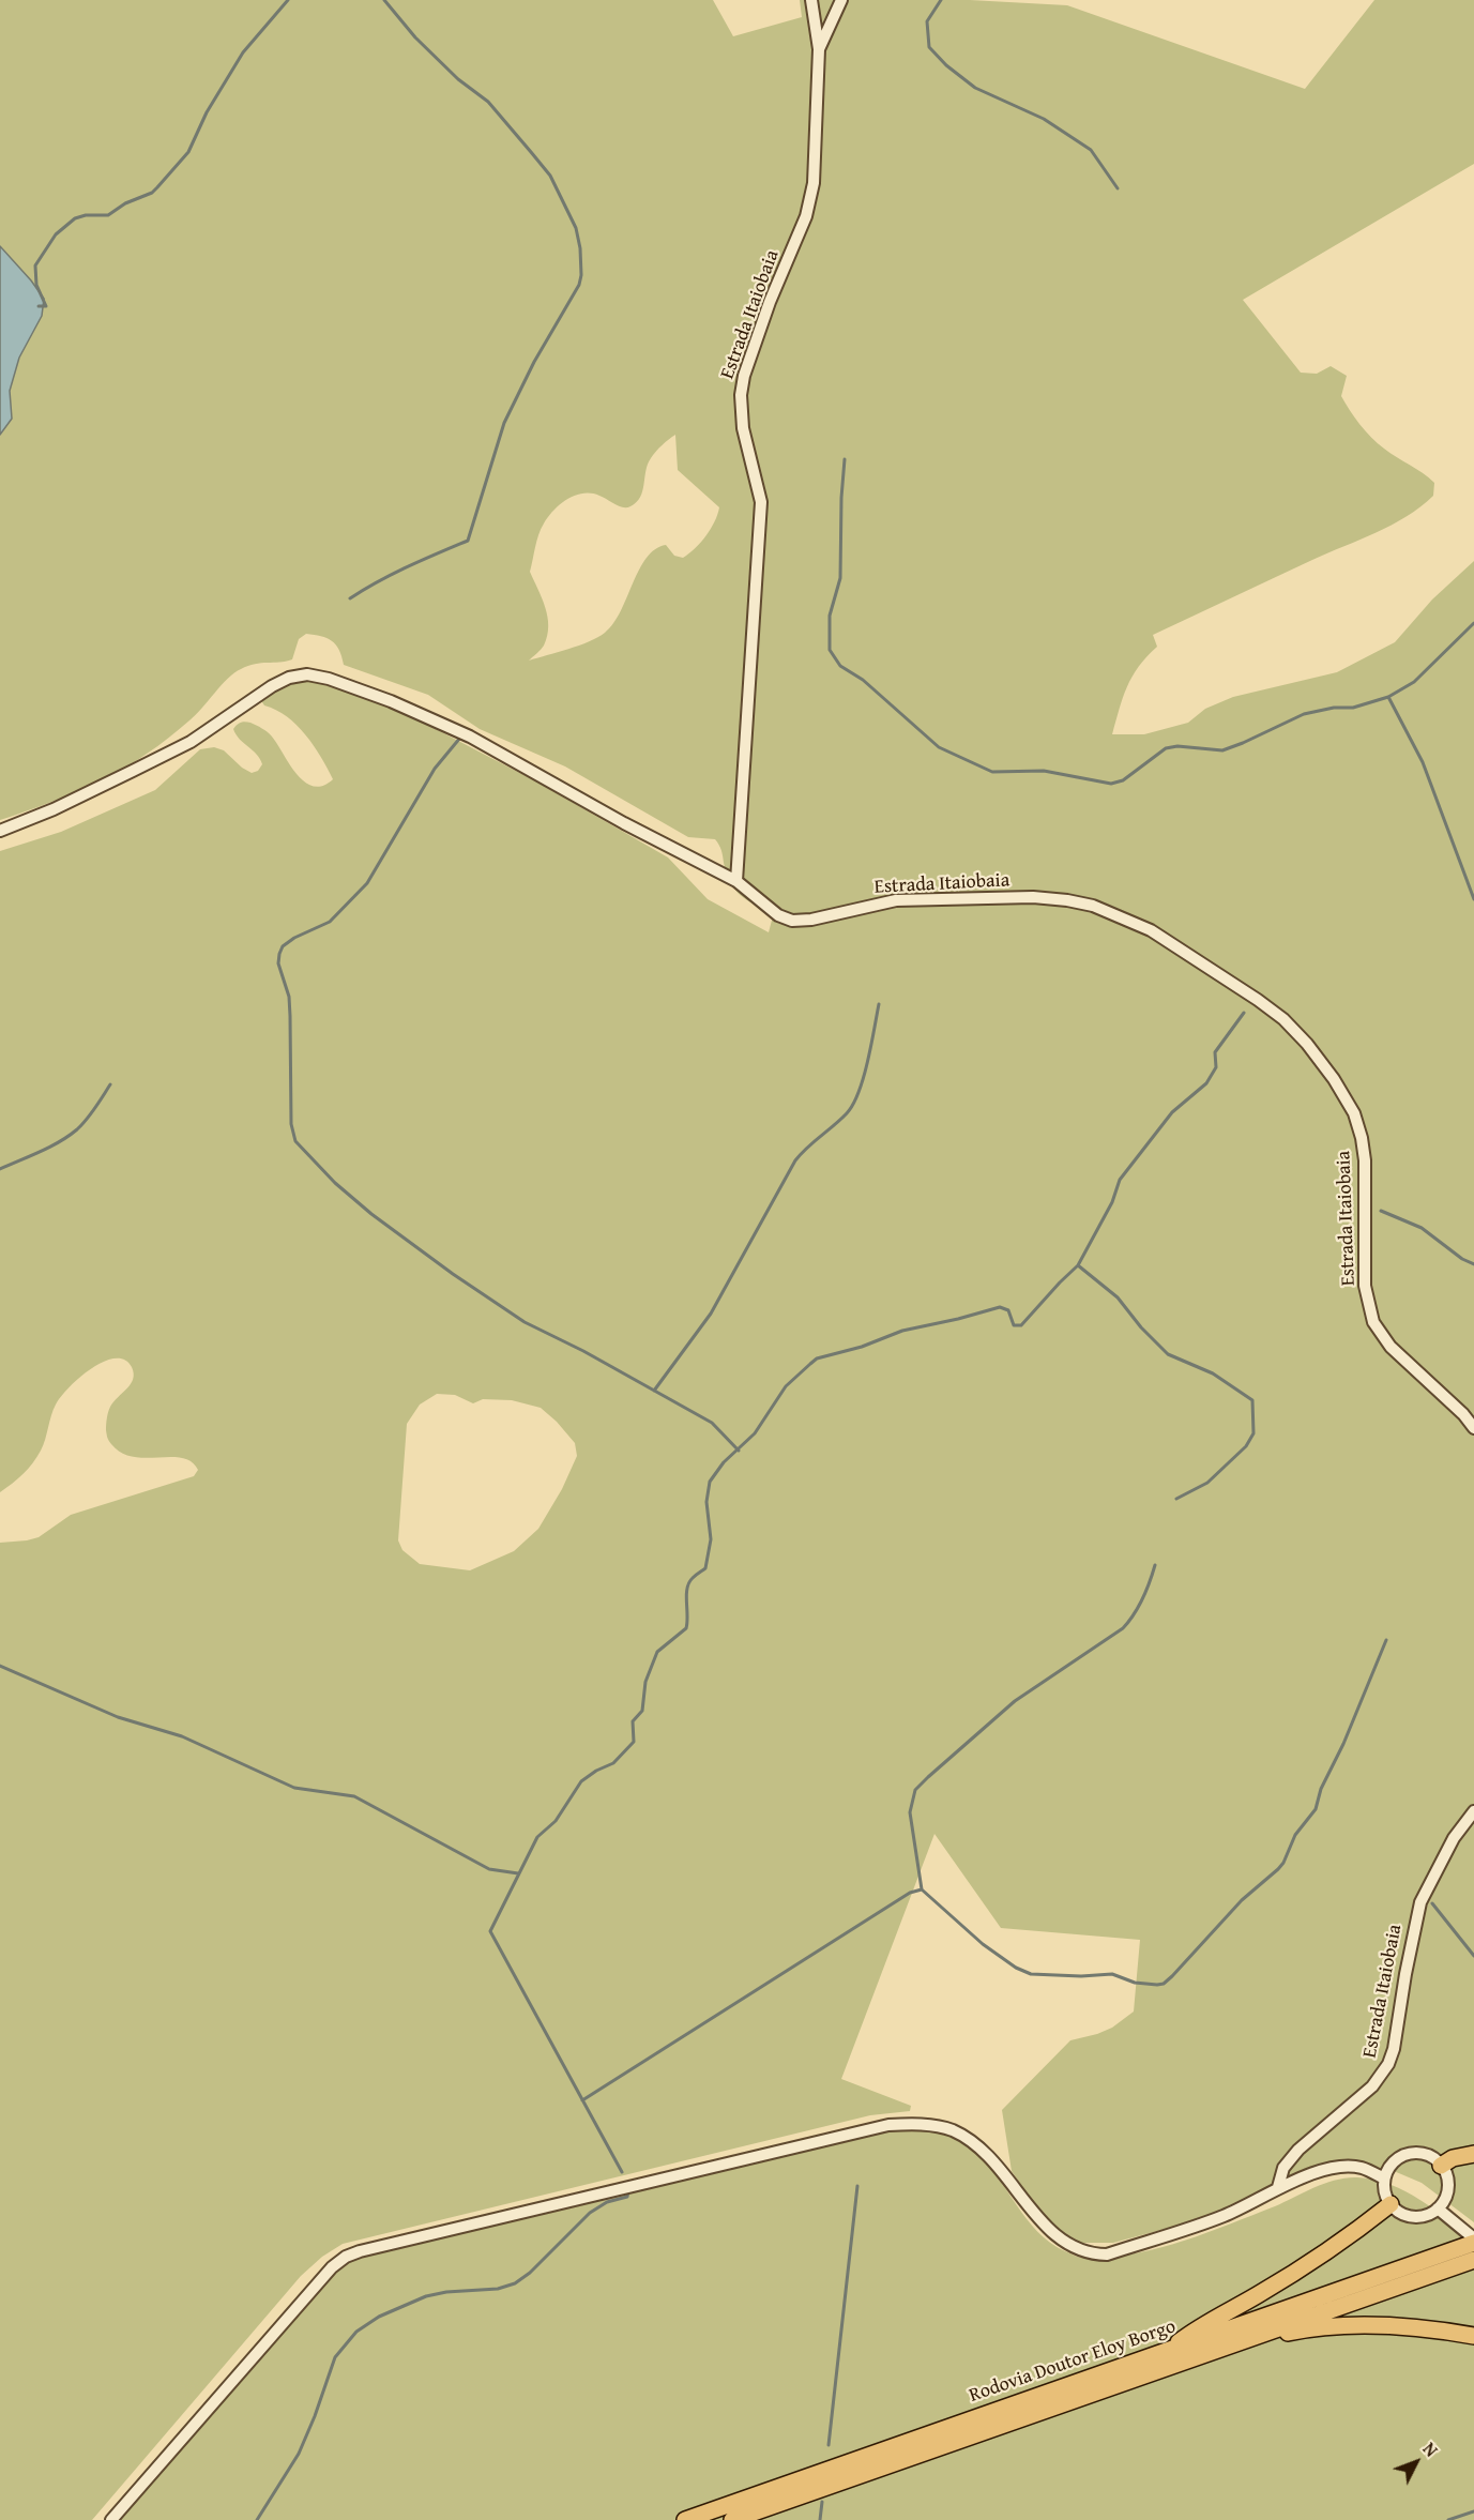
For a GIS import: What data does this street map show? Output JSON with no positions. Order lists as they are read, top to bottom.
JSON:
{
  "streets": {
    "highway": ["Rodovia Doutor Eloy Borgo"],
    "street": ["Estrada Itaiobaia"]
  },
  "north": "top right"
}
